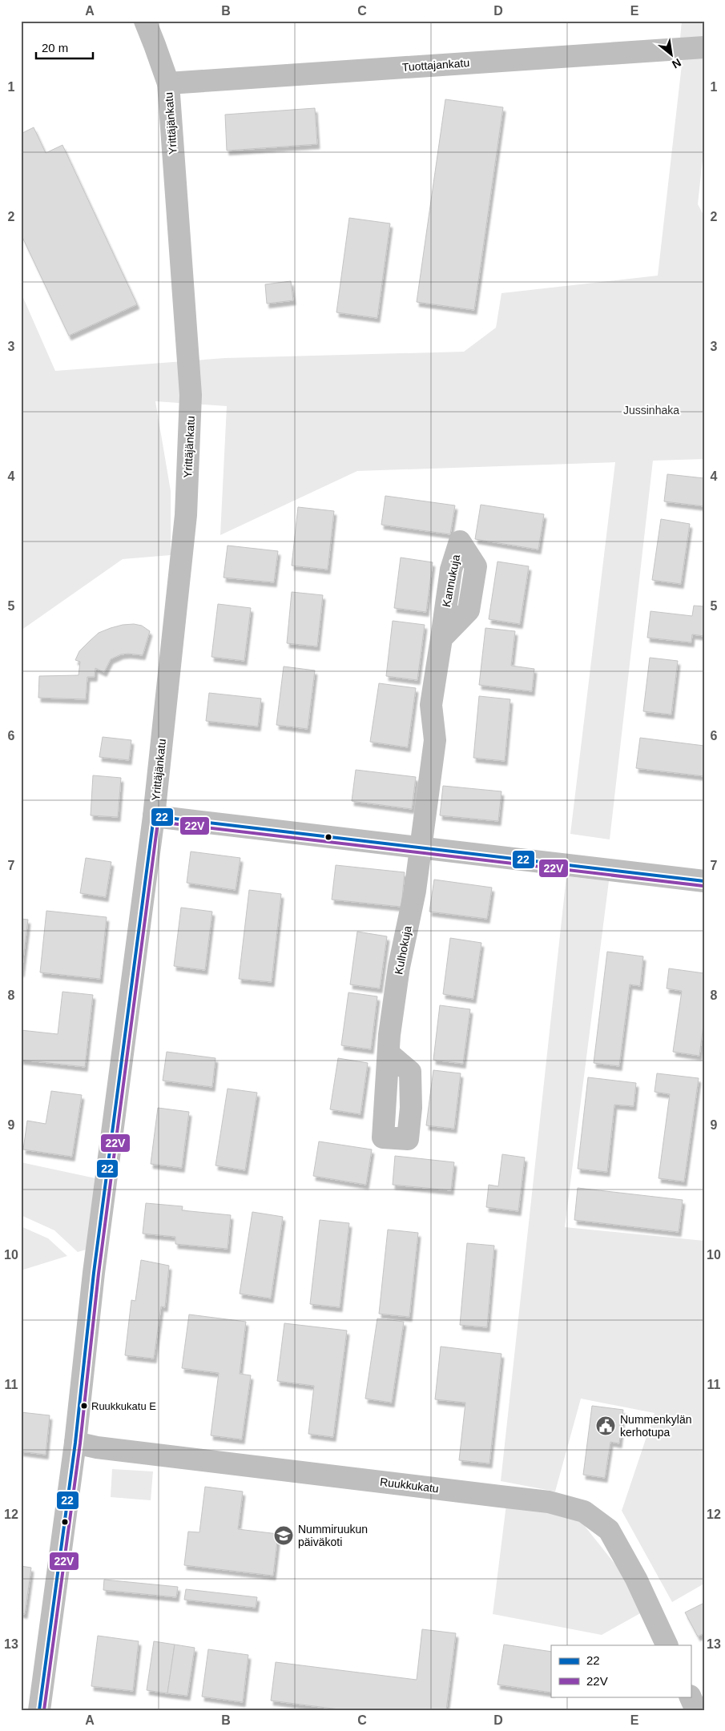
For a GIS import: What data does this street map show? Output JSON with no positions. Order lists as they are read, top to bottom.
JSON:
{
  "streets": {
    "street": [
      "Tuottajankatu",
      "Yrittäjänkatu",
      "Kulhokuja",
      "Ruukkukatu"
    ]
  },
  "crossings": [
    ["Tuottajankatu", "Yrittäjänkatu"],
    ["Yrittäjänkatu", "Ruukkukatu"]
  ],
  "parks": ["Jussinhaka"],
  "places": {
    "other": ["Ruukkukatu E"],
    "public building": ["Nummenkylän kerhotupa"],
    "school or university": ["Nummiruukun päiväkoti"]
  },
  "lines": ["transit line 22", "transit line 22V"],
  "legend": ["22", "22V"],
  "scale_bar": "20 m",
  "north": "bottom right",
  "grid": {
    "columns": [
      "A",
      "B",
      "C",
      "D",
      "E"
    ],
    "rows": [
      "1",
      "2",
      "3",
      "4",
      "5",
      "6",
      "7",
      "8",
      "9",
      "10",
      "11",
      "12",
      "13"
    ]
  }
}
